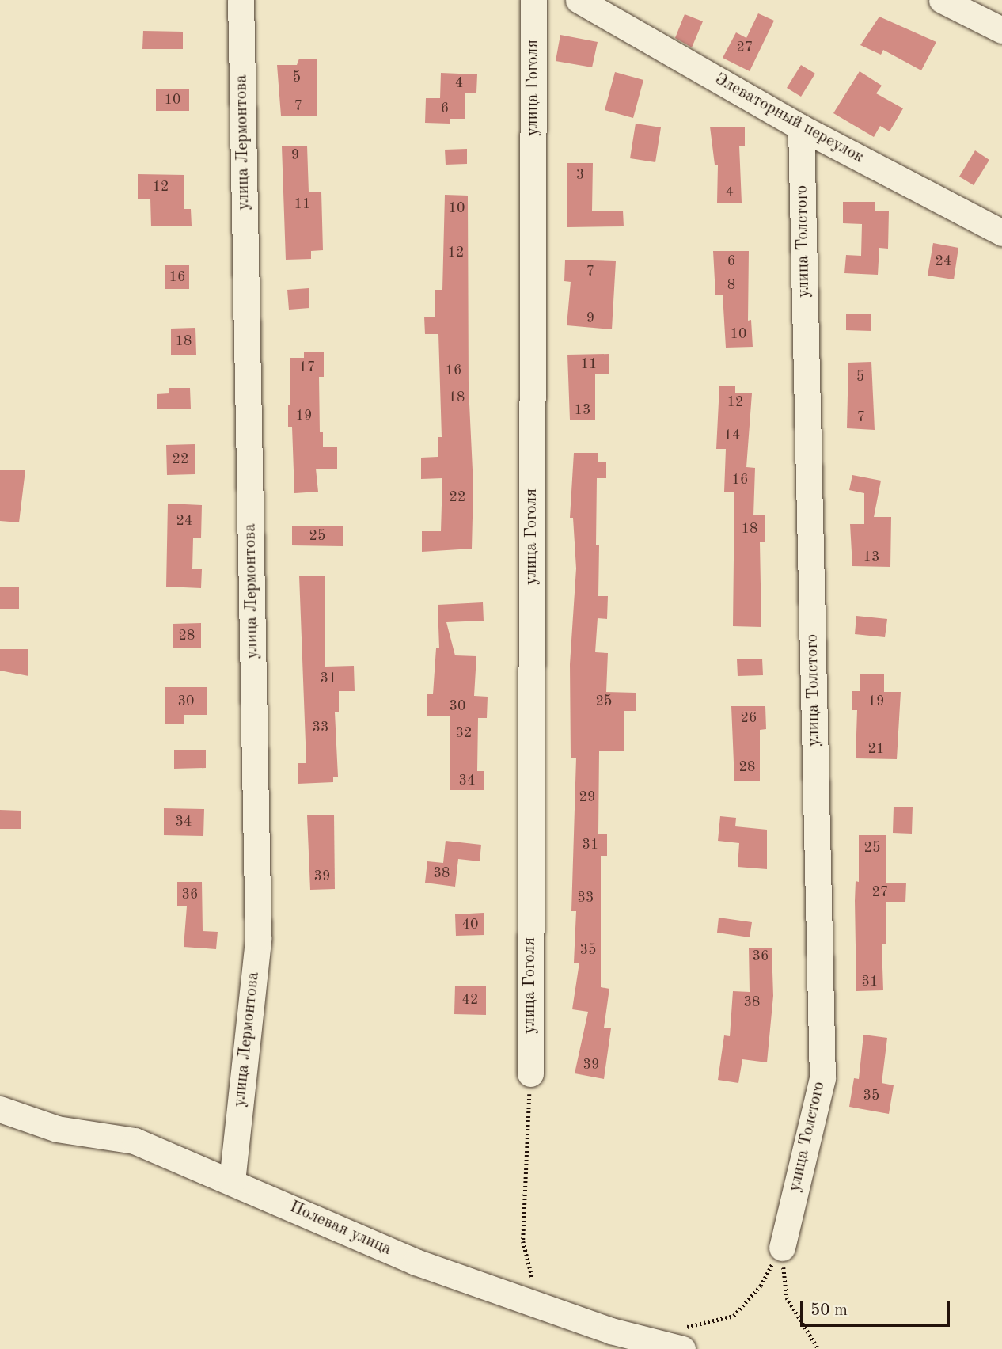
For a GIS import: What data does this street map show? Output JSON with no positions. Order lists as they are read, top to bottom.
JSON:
{
  "streets": {
    "street": [
      "улица Гоголя",
      "Элеваторный переулок",
      "улица Лермонтова",
      "улица Толстого",
      "Полевая улица"
    ]
  },
  "crossings": [
    ["Элеваторный переулок", "улица Толстого"],
    ["улица Лермонтова", "Полевая улица"]
  ],
  "house_numbers": [
    "27",
    "5",
    "4",
    "10",
    "7",
    "6",
    "9",
    "3",
    "12",
    "4",
    "11",
    "10",
    "12",
    "6",
    "24",
    "7",
    "16",
    "8",
    "9",
    "10",
    "18",
    "11",
    "17",
    "16",
    "5",
    "18",
    "12",
    "13",
    "19",
    "7",
    "14",
    "22",
    "16",
    "22",
    "24",
    "18",
    "25",
    "13",
    "28",
    "31",
    "30",
    "25",
    "19",
    "30",
    "26",
    "33",
    "32",
    "21",
    "28",
    "34",
    "29",
    "34",
    "31",
    "25",
    "38",
    "39",
    "27",
    "36",
    "33",
    "40",
    "35",
    "36",
    "31",
    "42",
    "38",
    "39",
    "35"
  ],
  "scale_bar": "50 m"
}
